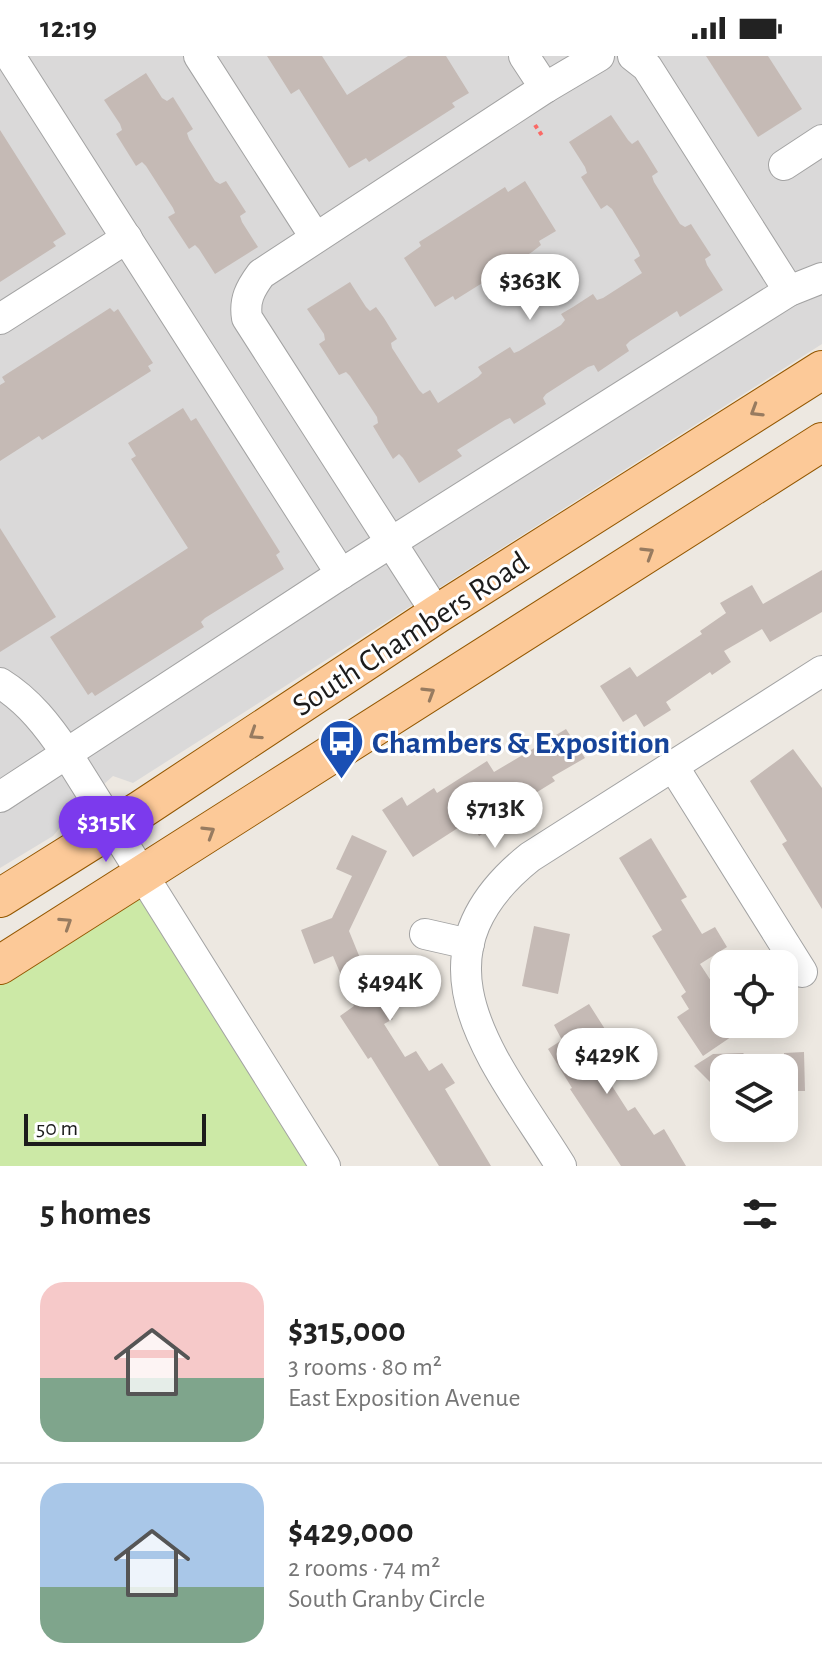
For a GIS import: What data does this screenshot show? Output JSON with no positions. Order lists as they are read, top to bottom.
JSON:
{
  "streets": {
    "main road": ["South Chambers Road"]
  },
  "places": {
    "bus stop": ["Chambers & Exposition"]
  },
  "scale_bar": "50 m",
  "page": {
    "status": "12:19",
    "price": [
      "$363K",
      "$713K",
      "$315K",
      "$494K",
      "$429K"
    ],
    "scale": "50 m",
    "heading": "5 homes",
    "list": [
      {
        "name": "$315,000",
        "note": "3 rooms · 80 m² · East Exposition Avenue"
      },
      {
        "name": "$429,000",
        "note": "2 rooms · 74 m² · South Granby Circle"
      }
    ]
  }
}
